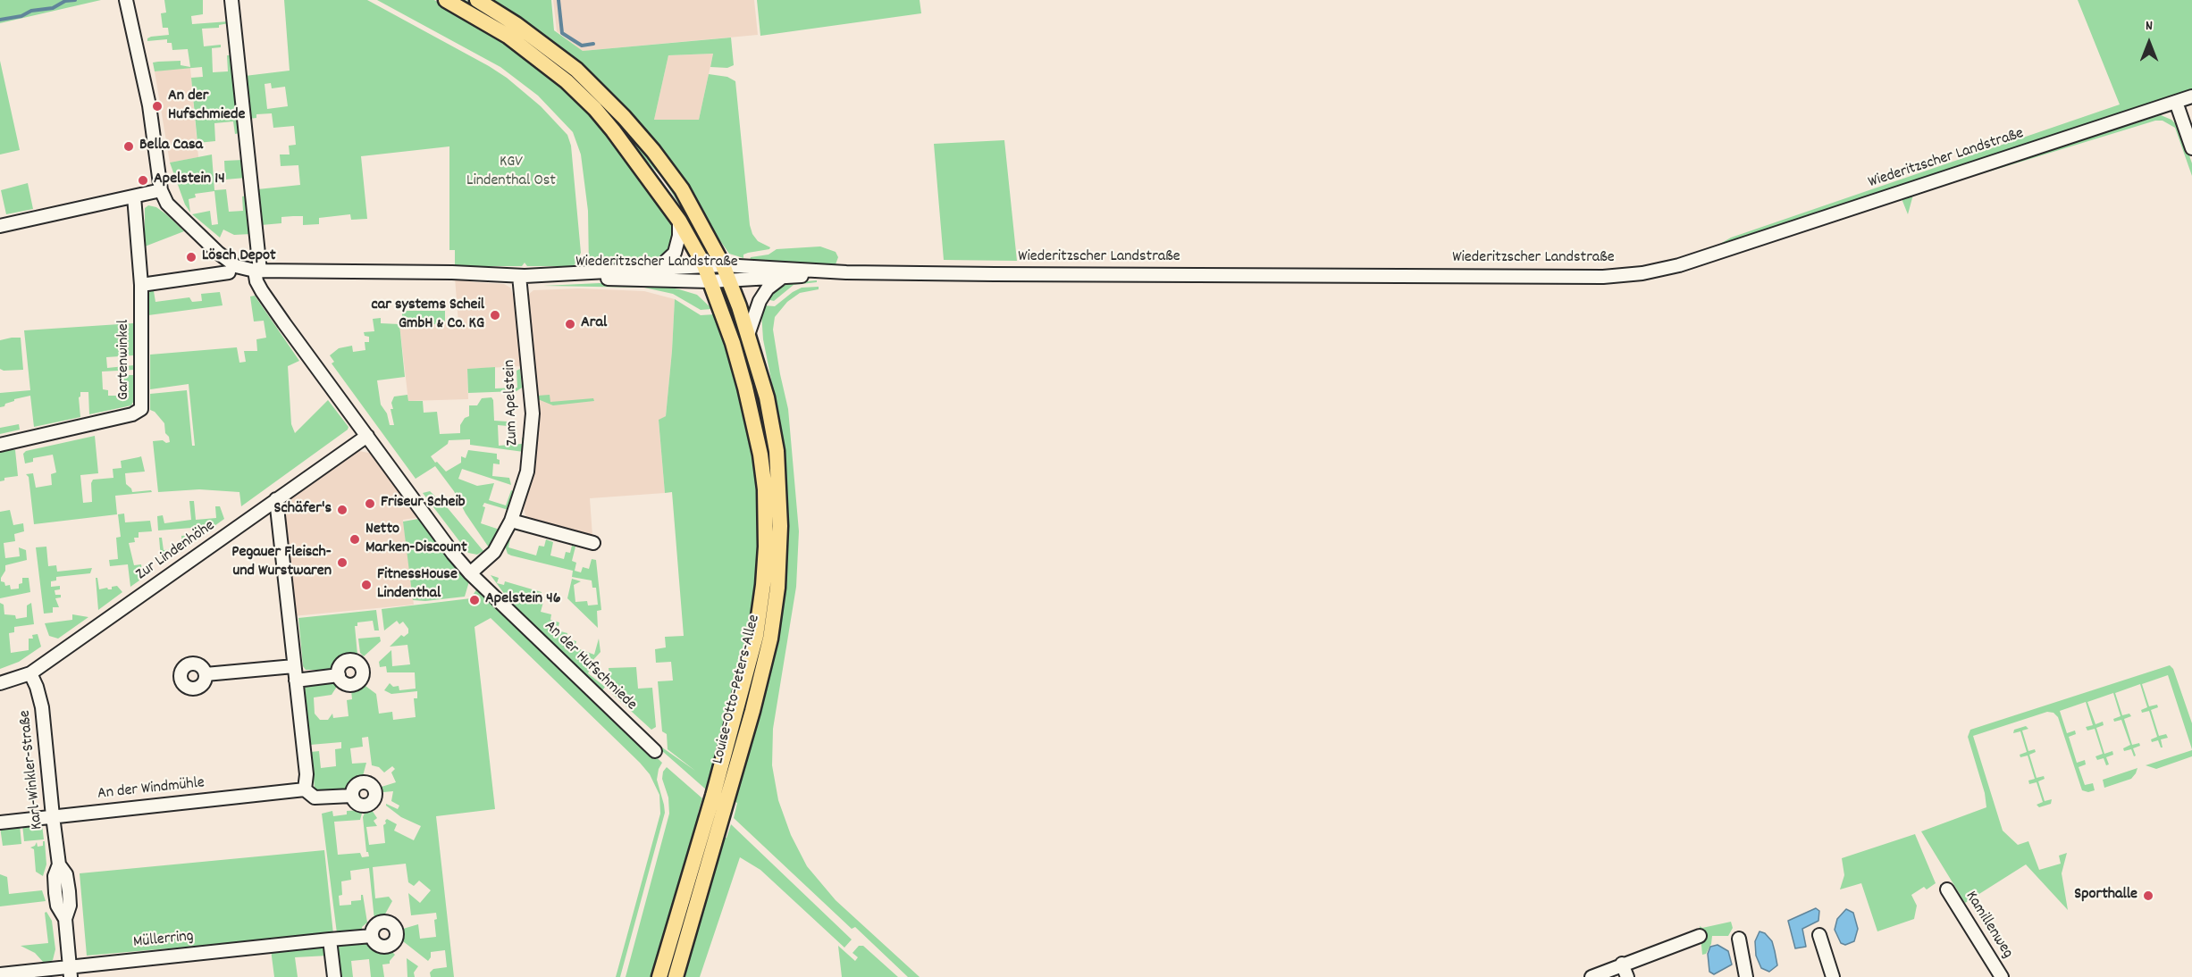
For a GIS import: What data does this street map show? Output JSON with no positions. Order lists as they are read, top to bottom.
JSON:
{
  "streets": {
    "main road": ["Louise-Otto-Peters-Allee"],
    "street": [
      "Wiederitzscher Landstraße",
      "Gartenwinkel",
      "Zum Apelstein",
      "Zur Lindenhöhe",
      "An der Hufschmiede",
      "Karl-Winkler-Straße",
      "An der Windmühle",
      "Kamillenweg",
      "Müllerring"
    ]
  },
  "crossings": [
    ["Wiederitzscher Landstraße", "Zum Apelstein"],
    ["Wiederitzscher Landstraße", "An der Hufschmiede"],
    ["Wiederitzscher Landstraße", "Louise-Otto-Peters-Allee"],
    ["Zum Apelstein", "An der Hufschmiede"],
    ["Zur Lindenhöhe", "An der Hufschmiede"],
    ["Zur Lindenhöhe", "Karl-Winkler-Straße"],
    ["Karl-Winkler-Straße", "An der Windmühle"],
    ["Karl-Winkler-Straße", "Müllerring"]
  ],
  "parks": ["KGV Lindenthal Ost"],
  "places": [
    "An der Hufschmiede",
    "Bella Casa",
    "Apelstein 14",
    "Lösch Depot",
    "car systems Scheil GmbH & Co. KG",
    "Aral",
    "Friseur Scheib",
    "Schäfer's",
    "Netto Marken-Discount",
    "Pegauer Fleisch- und Wurstwaren",
    "FitnessHouse Lindenthal",
    "Apelstein 46",
    "Sporthalle"
  ],
  "north": "top"
}
